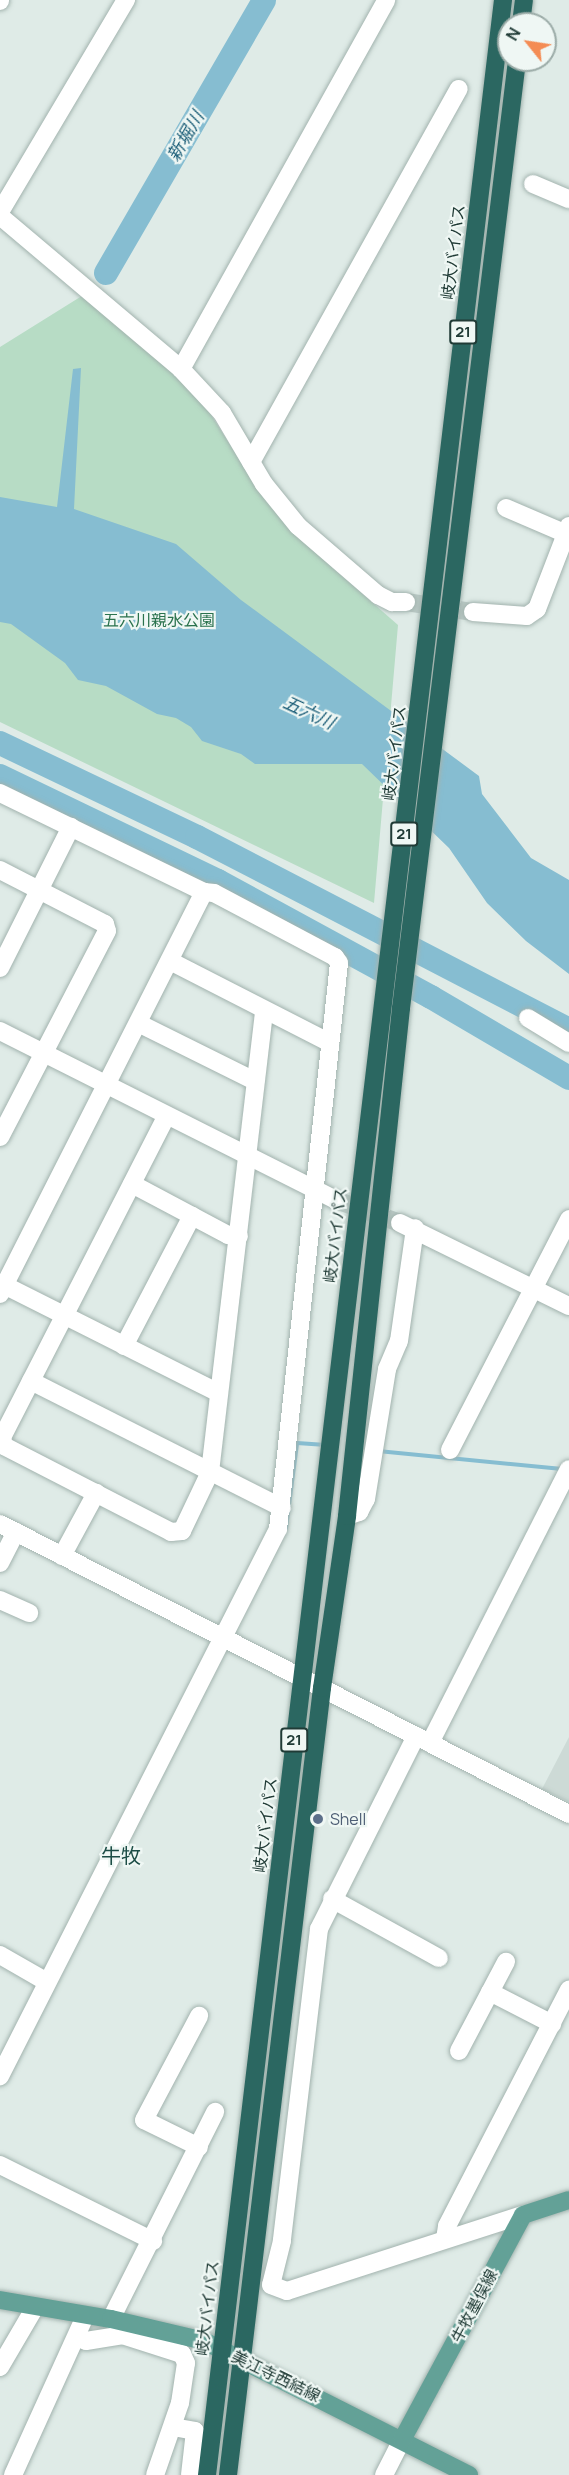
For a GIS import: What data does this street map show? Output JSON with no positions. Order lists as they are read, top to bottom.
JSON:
{
  "streets": {
    "highway": ["岐大バイパス", "21"],
    "main road": ["牛牧墨俣線", "美江寺西結線"]
  },
  "crossings": [
    ["岐大バイパス", "美江寺西結線"],
    ["21", "美江寺西結線"],
    ["牛牧墨俣線", "美江寺西結線"]
  ],
  "districts": ["牛牧"],
  "water": ["新堀川", "五六川"],
  "parks": ["五六川親水公園"],
  "places": ["Shell"],
  "north": "top left"
}
